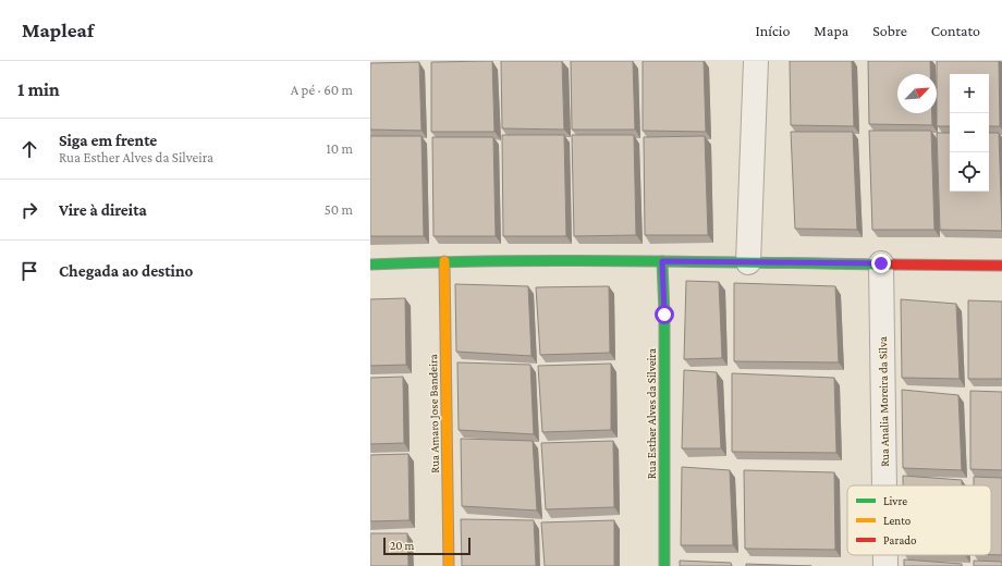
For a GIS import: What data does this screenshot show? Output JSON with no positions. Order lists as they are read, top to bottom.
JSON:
{
  "streets": {
    "street": ["Rua Analia Moreira da Silva", "Rua Amaro Jose Bandeira", "Rua Esther Alves da Silveira"]
  },
  "legend": ["Livre", "Lento", "Parado"],
  "scale_bar": "20 m",
  "north": "top right",
  "page": {
    "header": "Mapleaf",
    "nav": [
      "Início",
      "Mapa",
      "Sobre",
      "Contato"
    ],
    "heading": ["1 min", "A pé · 60 m"],
    "map_buttons": ["+", "−"],
    "list": [
      ["Siga em frente", "Rua Esther Alves da Silveira", "10 m"],
      ["Vire à direita", "50 m"],
      "Chegada ao destino"
    ],
    "scale": "20 m"
  }
}
